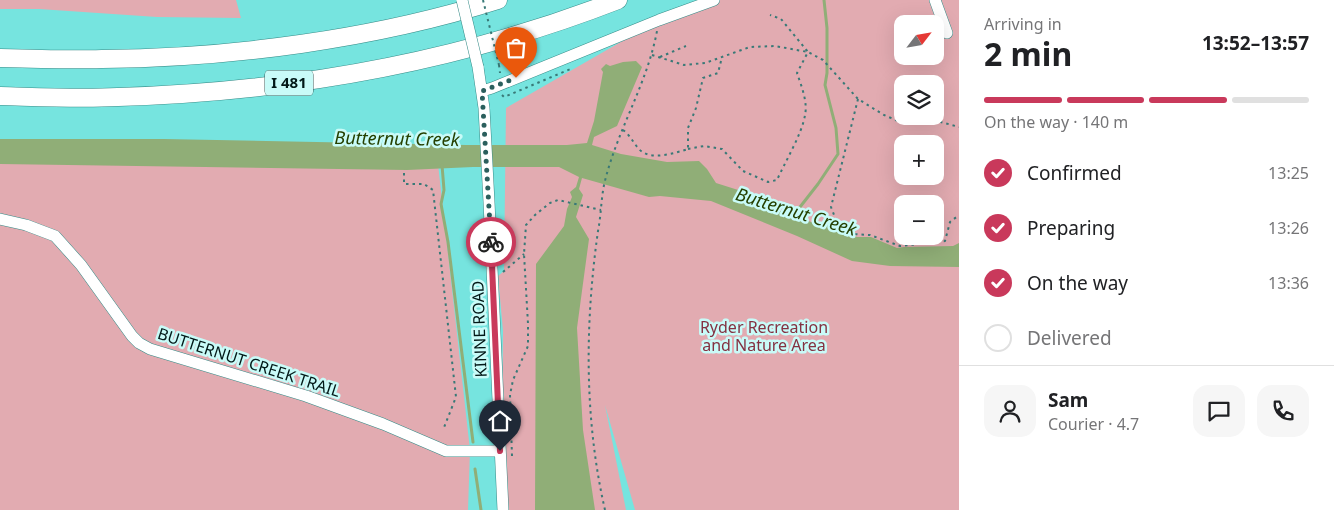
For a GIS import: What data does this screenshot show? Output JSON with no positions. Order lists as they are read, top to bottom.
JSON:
{
  "streets": {
    "highway": ["I 481"],
    "street": ["KINNE ROAD", "BUTTERNUT CREEK TRAIL"]
  },
  "crossings": [
    ["KINNE ROAD", "BUTTERNUT CREEK TRAIL"]
  ],
  "water": ["Butternut Creek"],
  "parks": ["Ryder Recreation and Nature Area"],
  "north": "top right",
  "page": {
    "heading": ["2 min", "Arriving in", "13:52–13:57"],
    "panel": ["Sam", "Courier · 4.7"],
    "map_buttons": ["+", "−"],
    "bar": "On the way · 140 m",
    "list": [
      ["Confirmed", "13:25"],
      ["Preparing", "13:26"],
      ["On the way", "13:36"],
      "Delivered"
    ]
  }
}
